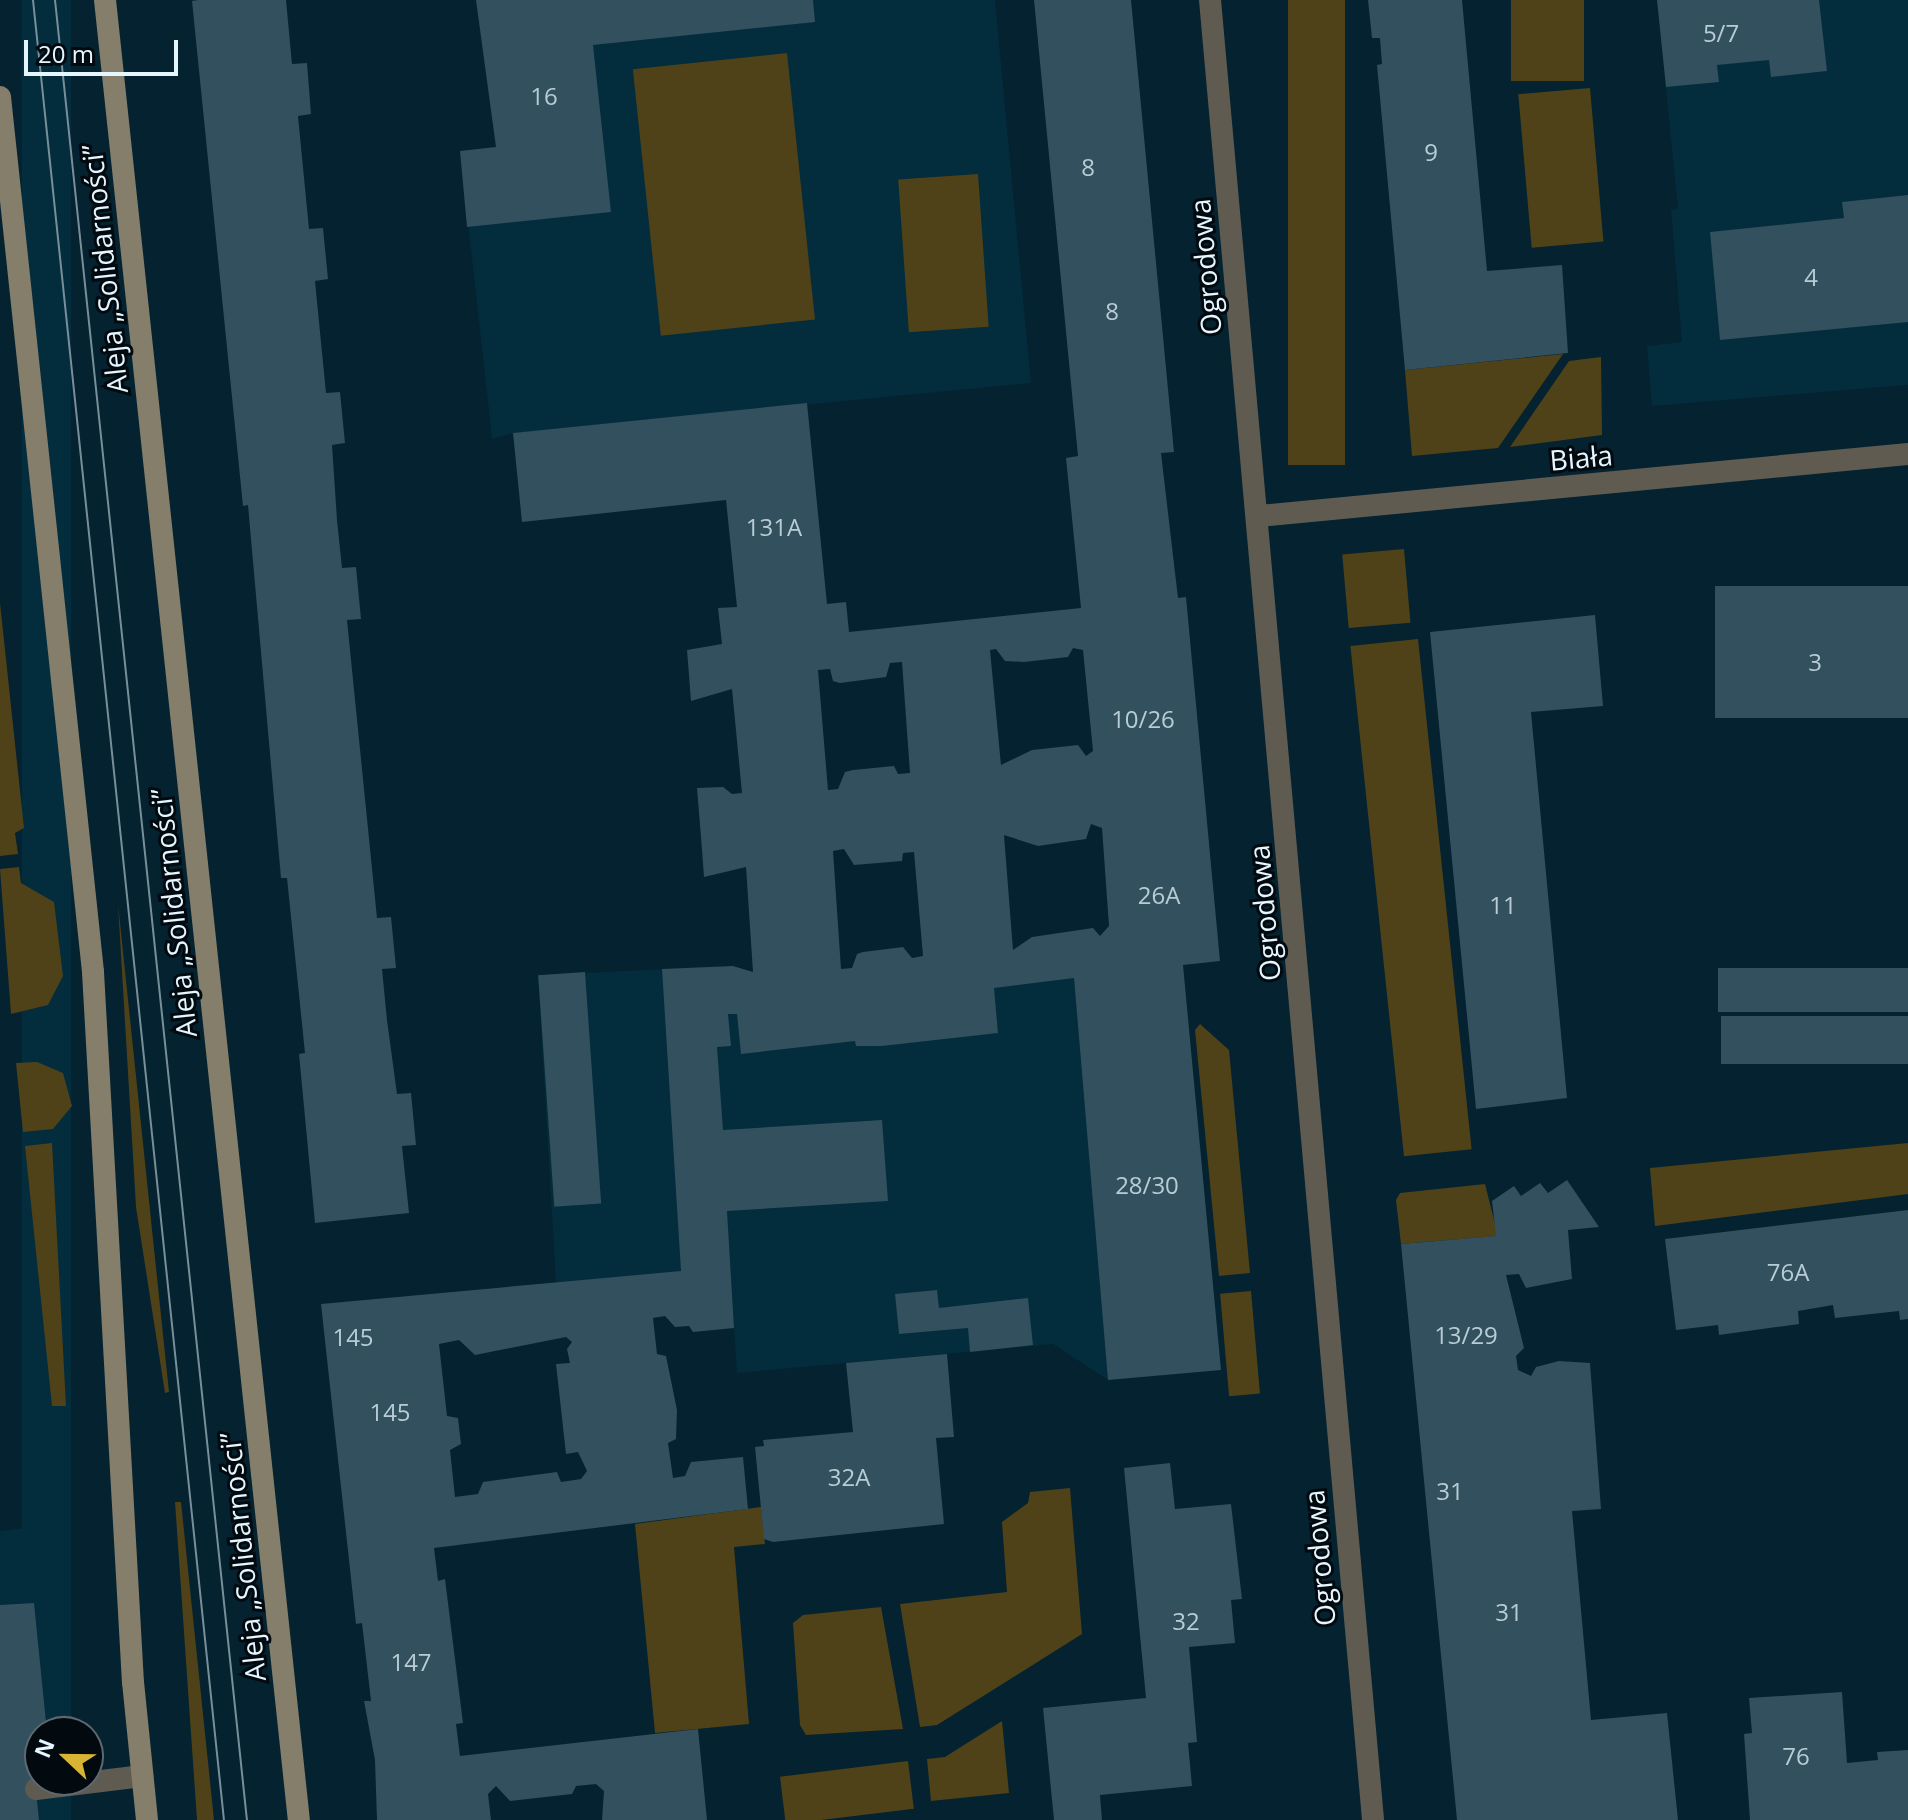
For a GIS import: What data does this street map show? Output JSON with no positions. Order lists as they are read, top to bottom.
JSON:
{
  "streets": {
    "main road": ["Aleja „Solidarności”"],
    "street": ["Ogrodowa", "Biała"]
  },
  "crossings": [
    ["Ogrodowa", "Biała"]
  ],
  "house_numbers": [
    "5/7",
    "16",
    "9",
    "8",
    "4",
    "8",
    "131A",
    "3",
    "10/26",
    "26A",
    "11",
    "28/30",
    "76A",
    "13/29",
    "145",
    "145",
    "32A",
    "31",
    "31",
    "32",
    "147",
    "76"
  ],
  "scale_bar": "20 m",
  "north": "left"
}
